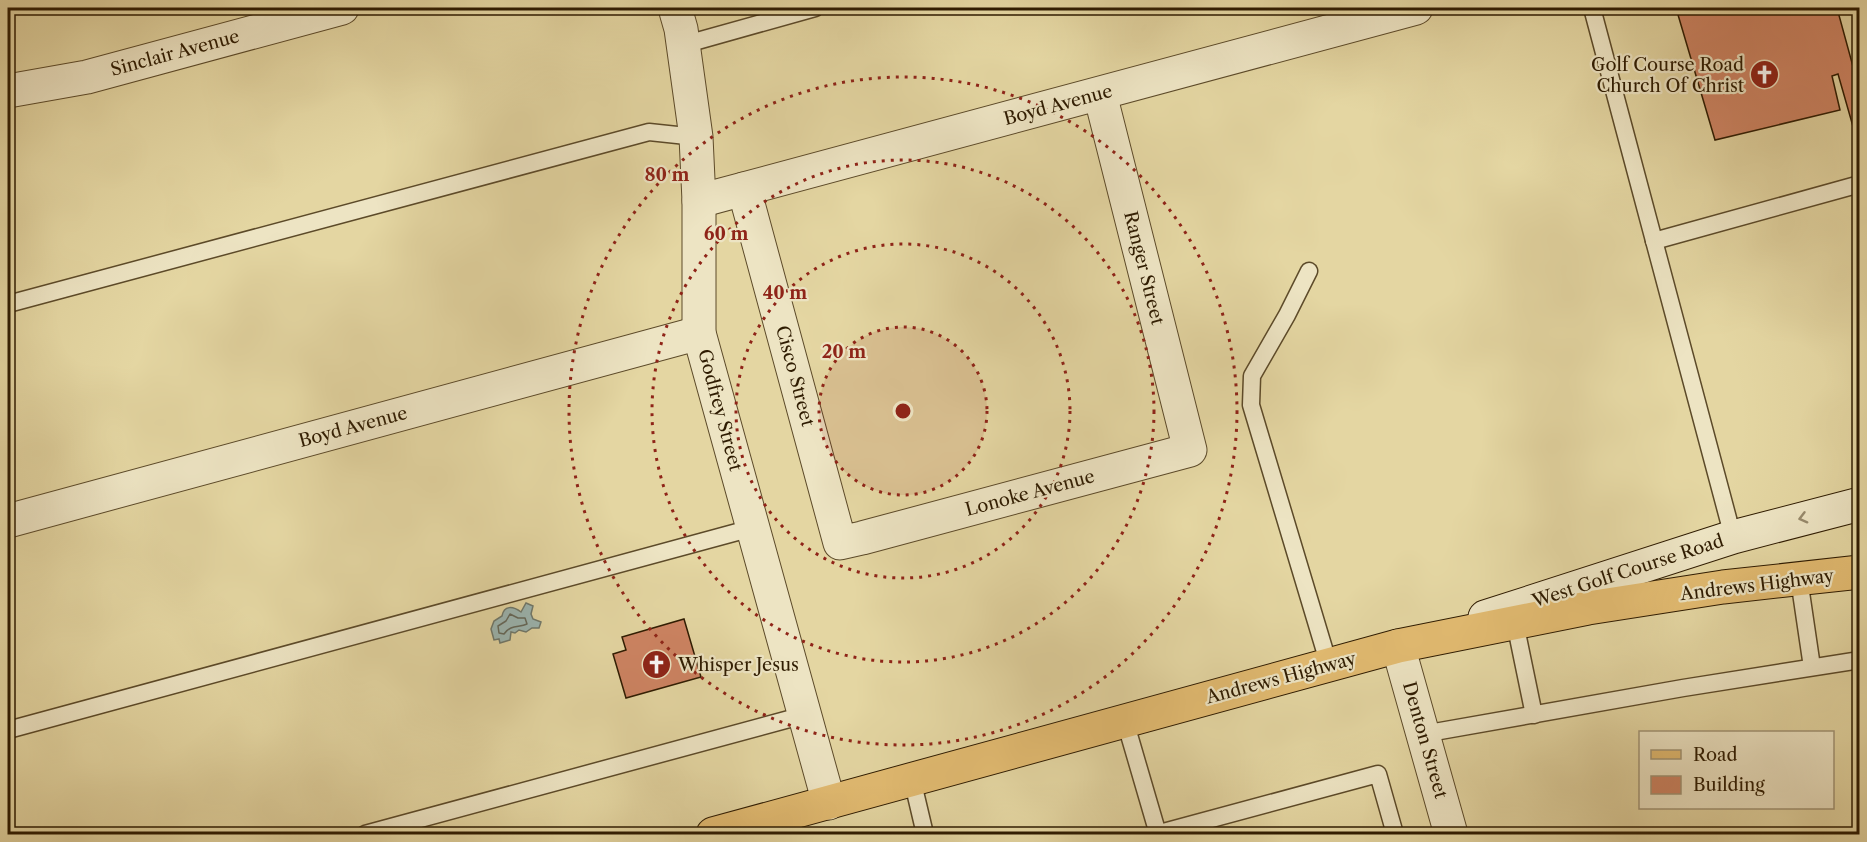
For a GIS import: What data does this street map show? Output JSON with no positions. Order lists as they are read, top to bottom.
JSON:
{
  "streets": {
    "main road": ["Andrews Highway"],
    "street": [
      "Sinclair Avenue",
      "Boyd Avenue",
      "Ranger Street",
      "Cisco Street",
      "Godfrey Street",
      "Lonoke Avenue",
      "West Golf Course Road",
      "Denton Street"
    ]
  },
  "crossings": [
    ["Boyd Avenue", "Ranger Street"],
    ["Boyd Avenue", "Cisco Street"],
    ["Boyd Avenue", "Godfrey Street"],
    ["Ranger Street", "Lonoke Avenue"],
    ["Cisco Street", "Lonoke Avenue"],
    ["Godfrey Street", "Andrews Highway"],
    ["West Golf Course Road", "Andrews Highway"],
    ["Andrews Highway", "Denton Street"]
  ],
  "one_way": ["West Golf Course Road"],
  "places": {
    "church": ["Golf Course Road Church Of Christ", "Whisper Jesus"]
  },
  "legend": ["Road", "Building"],
  "rings": [
    "80 m",
    "60 m",
    "40 m",
    "20 m"
  ]
}
